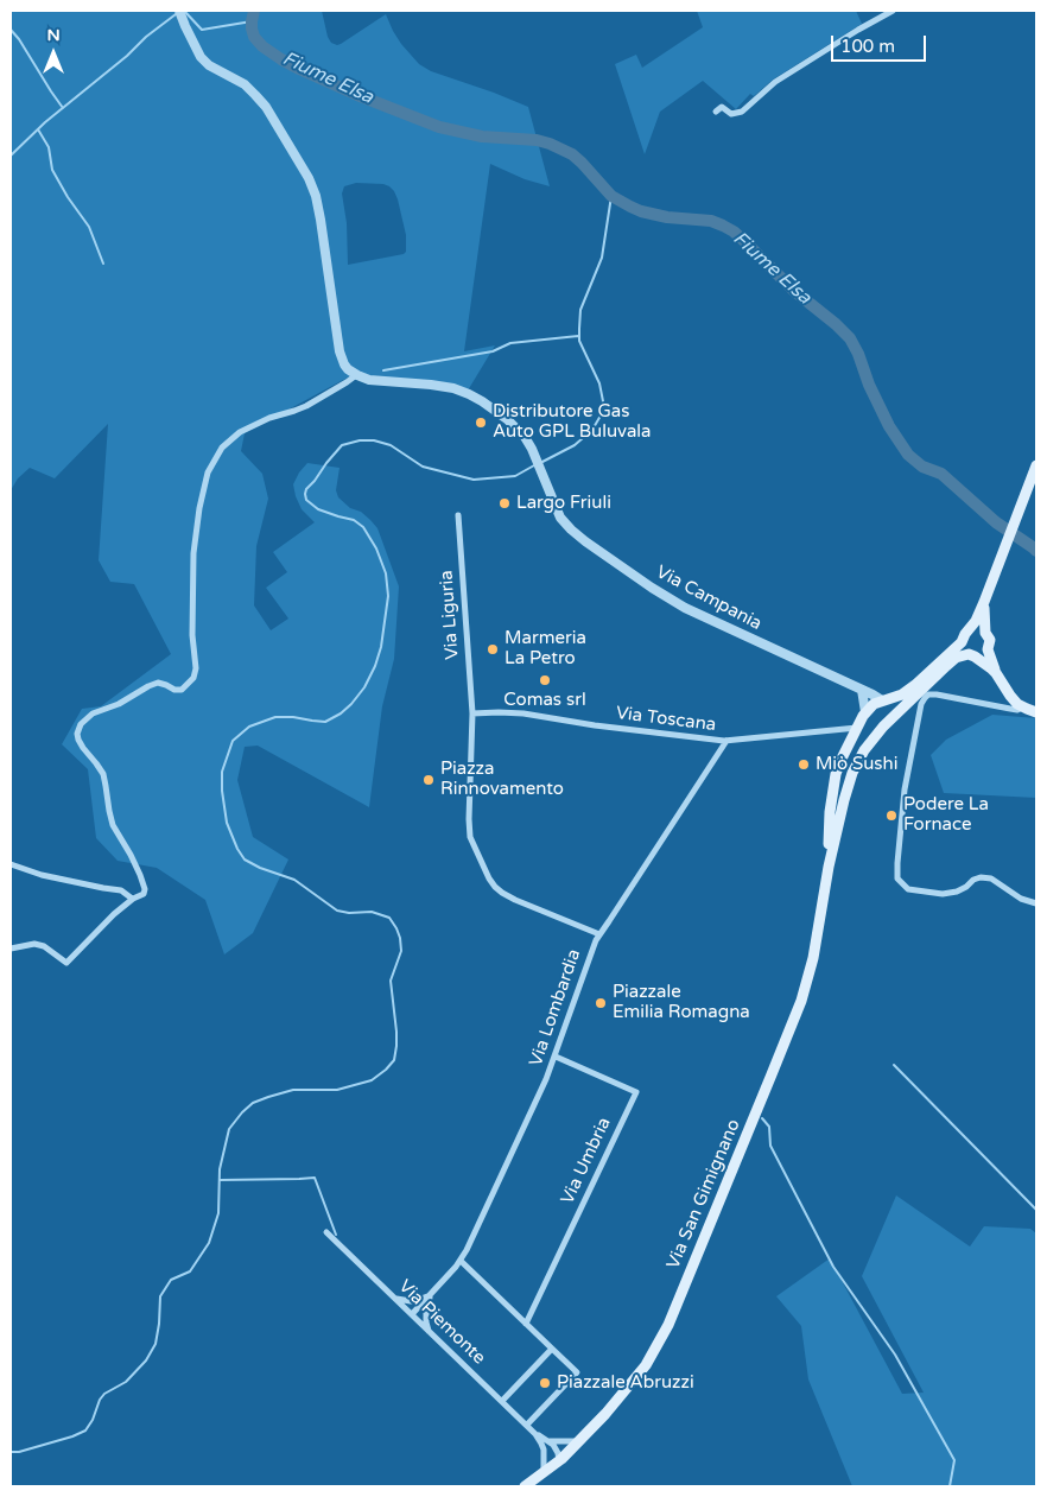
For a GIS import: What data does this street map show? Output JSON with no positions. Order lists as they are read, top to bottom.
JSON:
{
  "streets": {
    "main road": ["Via San Gimignano"],
    "street": [
      "Via Campania",
      "Via Liguria",
      "Via Toscana",
      "Via Lombardia",
      "Via Umbria",
      "Via Piemonte"
    ]
  },
  "crossings": [
    ["Via Campania", "Via San Gimignano"],
    ["Via Liguria", "Via Toscana"],
    ["Via Toscana", "Via Lombardia"],
    ["Via Toscana", "Via San Gimignano"],
    ["Via Lombardia", "Via Umbria"],
    ["Via Lombardia", "Via Piemonte"],
    ["Via San Gimignano", "Via Piemonte"]
  ],
  "water": ["Fiume Elsa"],
  "places": [
    "Distributore Gas Auto GPL Buluvala",
    "Largo Friuli",
    "Marmeria La Petro",
    "Comas srl",
    "Miò Sushi",
    "Piazza Rinnovamento",
    "Podere La Fornace",
    "Piazzale Emilia Romagna",
    "Piazzale Abruzzi"
  ],
  "scale_bar": "100 m",
  "north": "top"
}
